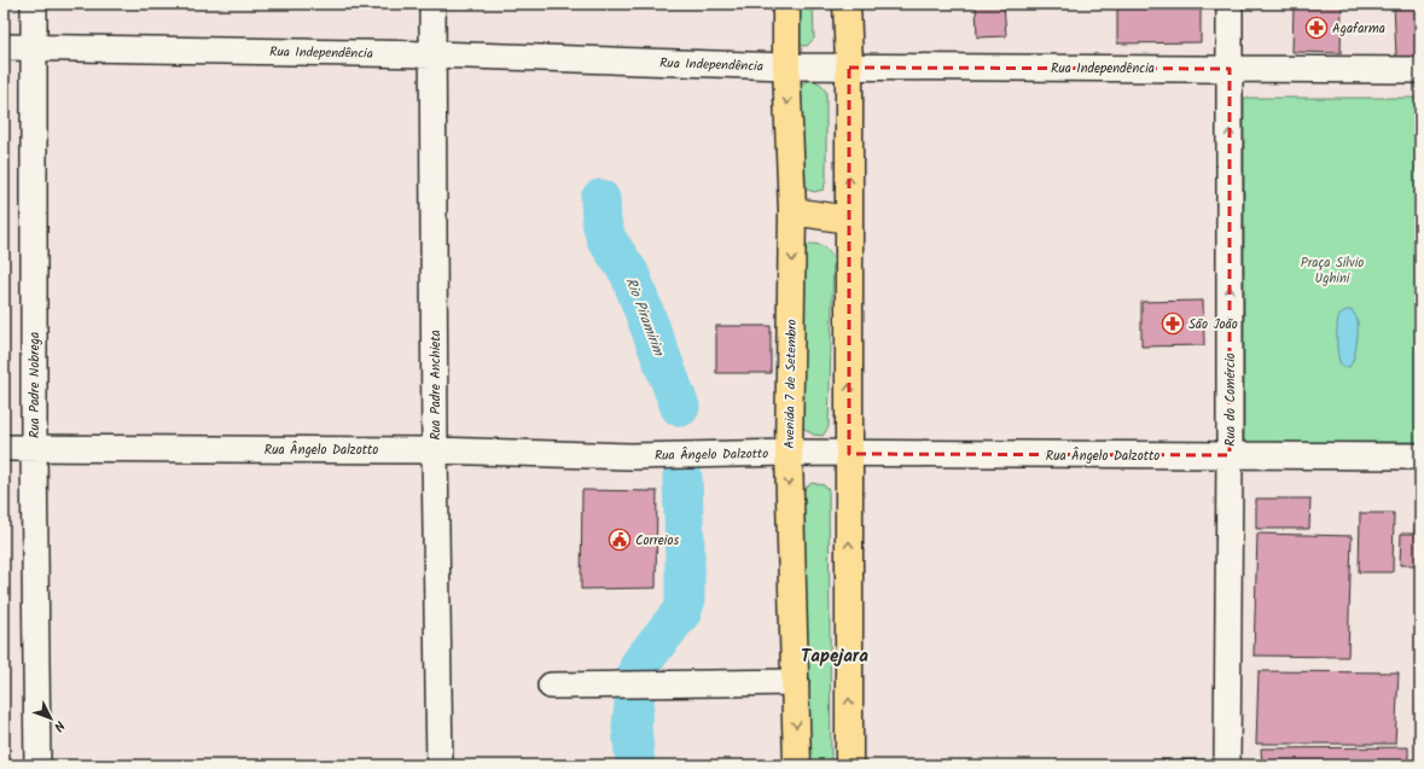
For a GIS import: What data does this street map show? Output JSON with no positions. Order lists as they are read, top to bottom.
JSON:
{
  "streets": {
    "main road": ["Avenida 7 de Setembro"],
    "street": [
      "Rua Independência",
      "Rua Padre Nobrega",
      "Rua Padre Anchieta",
      "Rua do Comércio",
      "Rua Ângelo Dalzotto"
    ]
  },
  "crossings": [
    ["Rua Independência", "Avenida 7 de Setembro"],
    ["Rua Independência", "Rua Padre Nobrega"],
    ["Rua Independência", "Rua Padre Anchieta"],
    ["Rua Independência", "Rua do Comércio"],
    ["Avenida 7 de Setembro", "Rua Ângelo Dalzotto"],
    ["Rua Padre Nobrega", "Rua Ângelo Dalzotto"],
    ["Rua Padre Anchieta", "Rua Ângelo Dalzotto"],
    ["Rua do Comércio", "Rua Ângelo Dalzotto"]
  ],
  "one_way": ["Rua do Comércio"],
  "districts": ["Tapejara"],
  "water": ["Rio Piramirim"],
  "parks": ["Praça Silvio Ughini"],
  "places": {
    "pharmacy": ["Agafarma", "São João"],
    "public building": ["Correios"]
  },
  "north": "bottom right"
}
